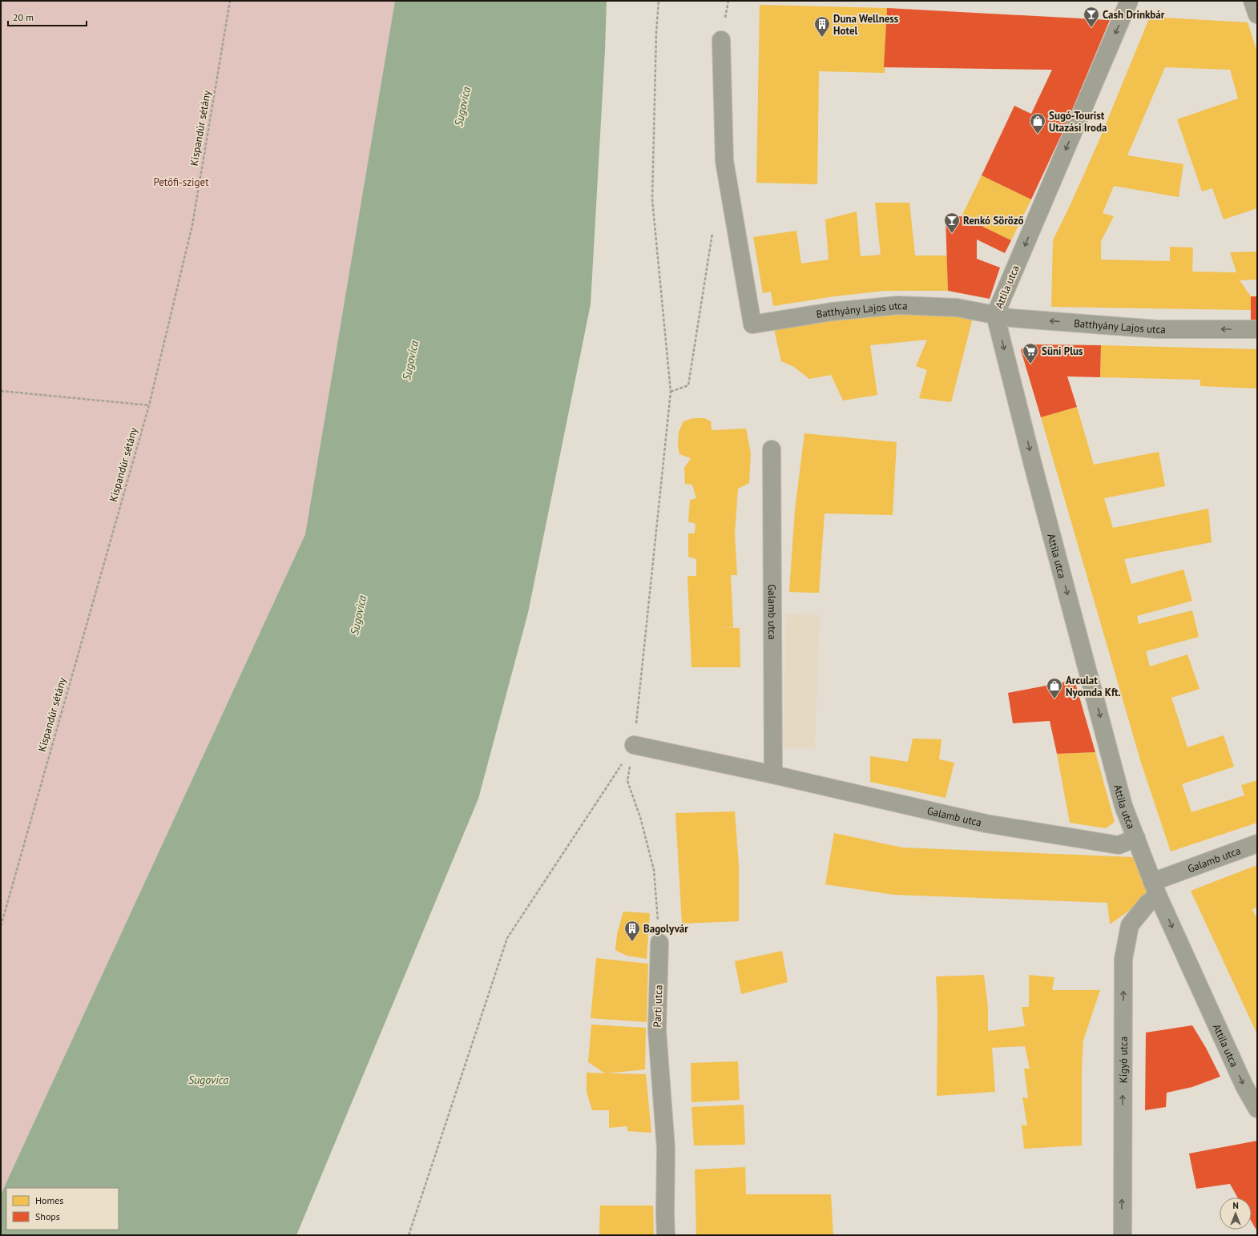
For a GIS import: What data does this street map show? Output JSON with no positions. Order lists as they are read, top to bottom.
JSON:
{
  "streets": {
    "street": [
      "Attila utca",
      "Batthyány Lajos utca",
      "Galamb utca",
      "Parti utca",
      "Kígyó utca"
    ],
    "path": ["Kispandúr sétány"]
  },
  "crossings": [
    ["Attila utca", "Batthyány Lajos utca"],
    ["Attila utca", "Galamb utca"],
    ["Attila utca", "Kígyó utca"],
    ["Galamb utca", "Kígyó utca"]
  ],
  "one_way": ["Attila utca", "Kígyó utca"],
  "water": ["Sugovica"],
  "parks": ["Petőfi-sziget"],
  "places": {
    "bar": ["Cash Drinkbár", "Renkó Söröző"],
    "building": ["Duna Wellness Hotel", "Bagolyvár"],
    "shop": ["Sugó-Tourist Utazási Iroda", "Arculat Nyomda Kft."],
    "supermarket": ["Süni Plus"]
  },
  "legend": ["Homes", "Shops"],
  "scale_bar": "20 m",
  "north": "top"
}
